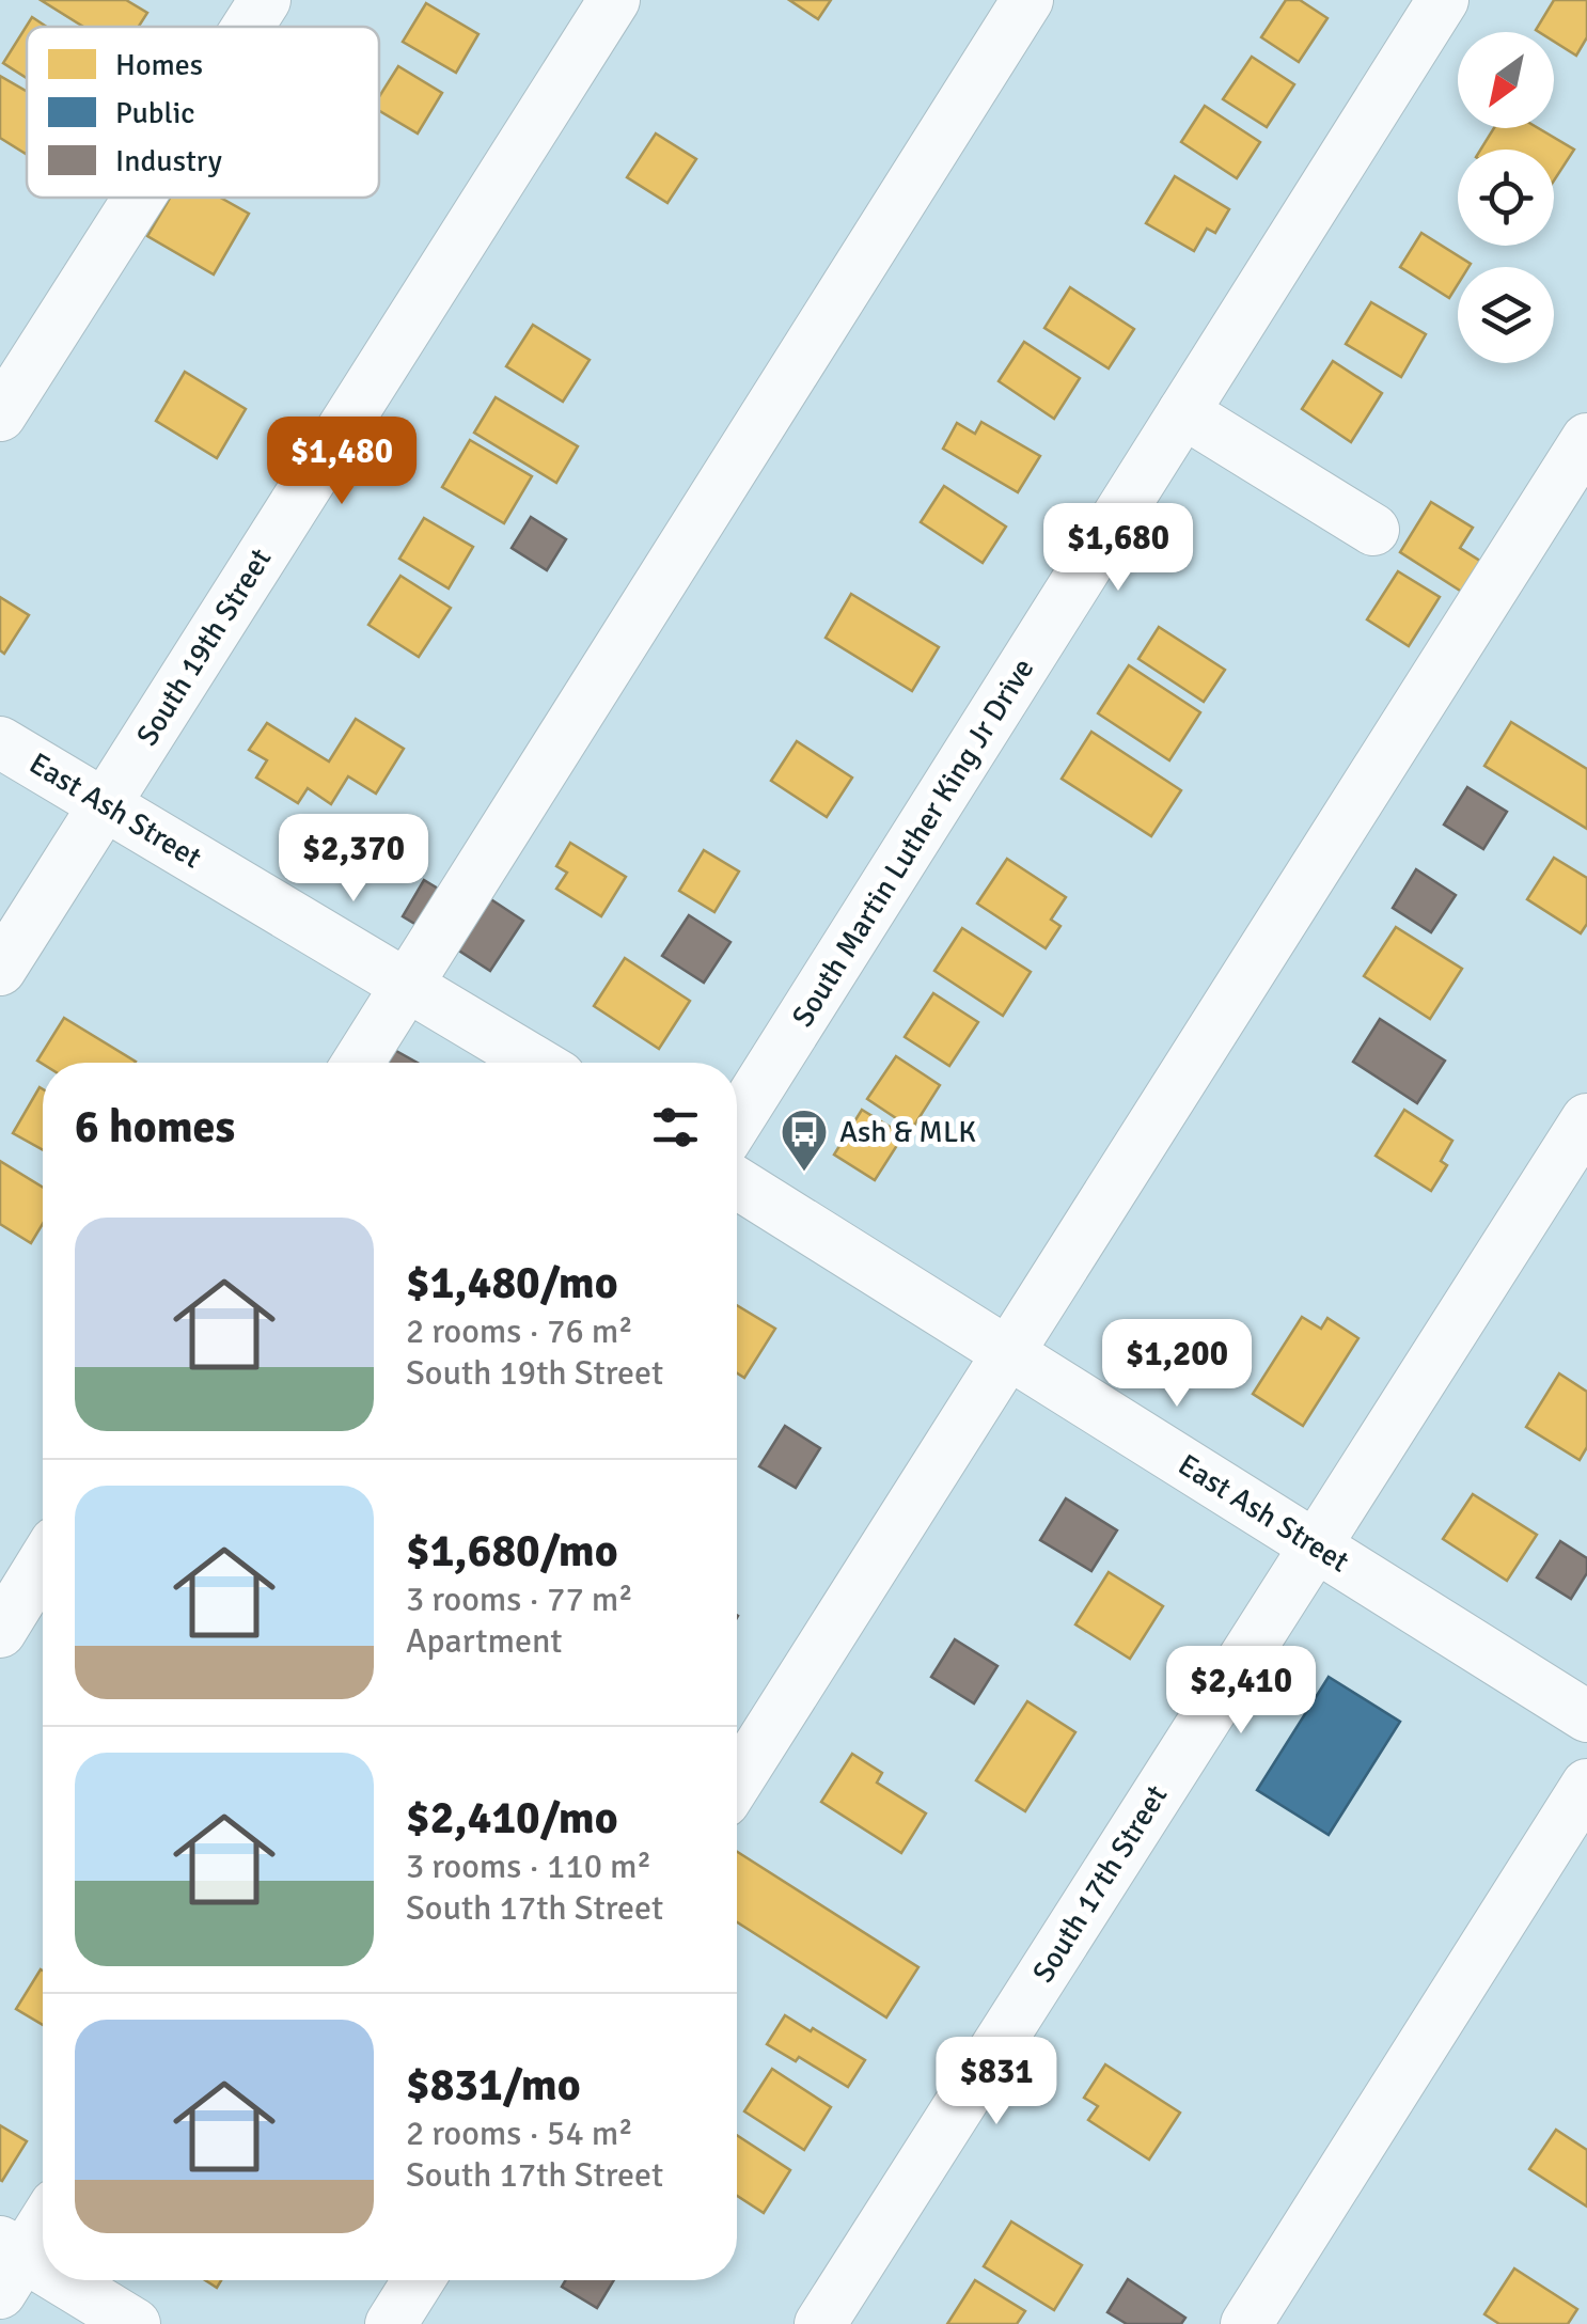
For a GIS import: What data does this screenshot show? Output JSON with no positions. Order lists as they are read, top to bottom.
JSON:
{
  "streets": {
    "street": [
      "South 19th Street",
      "East Ash Street",
      "South Martin Luther King Jr Drive",
      "South 17th Street"
    ]
  },
  "crossings": [
    ["South 19th Street", "East Ash Street"],
    ["East Ash Street", "South 17th Street"]
  ],
  "places": {
    "bus stop": ["Ash & MLK"]
  },
  "legend": ["Homes", "Public", "Industry"],
  "north": "bottom left",
  "page": {
    "price": [
      "$1,480",
      "$1,680",
      "$2,370",
      "$1,200",
      "$2,410",
      "$831"
    ],
    "heading": "6 homes",
    "list": [
      {
        "name": "$1,480/mo",
        "note": "2 rooms · 76 m² · South 19th Street"
      },
      {
        "name": "$1,680/mo",
        "note": "3 rooms · 77 m² · Apartment"
      },
      {
        "name": "$2,410/mo",
        "note": "3 rooms · 110 m² · South 17th Street"
      },
      {
        "name": "$831/mo",
        "note": "2 rooms · 54 m² · South 17th Street"
      }
    ]
  }
}
